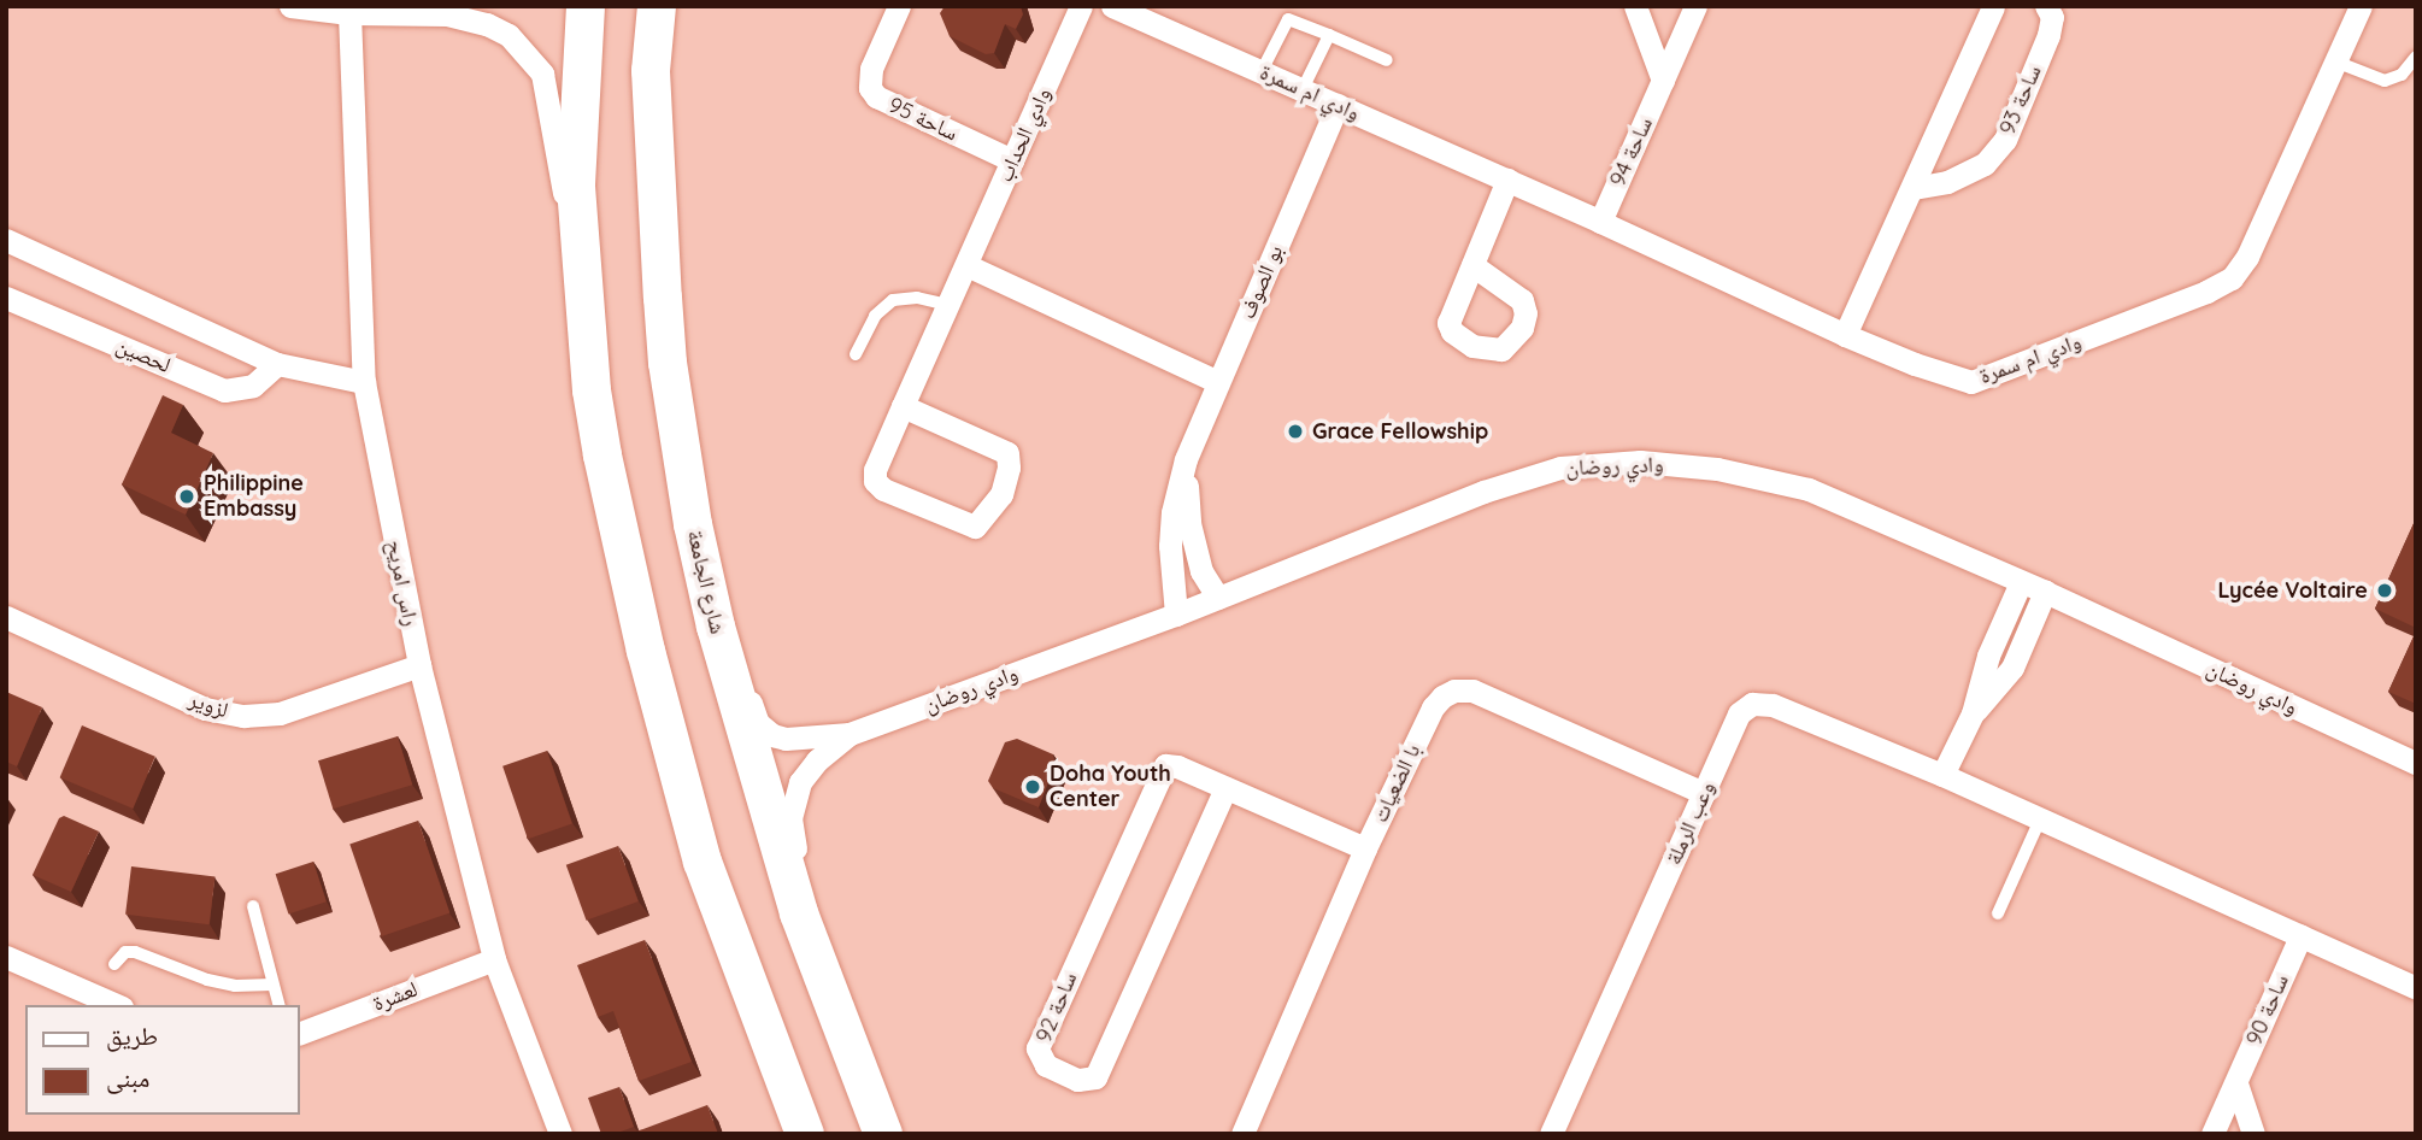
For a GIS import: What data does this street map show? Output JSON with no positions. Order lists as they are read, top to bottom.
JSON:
{
  "streets": {
    "main road": ["شارع الجامعة"],
    "street": [
      "وادي ام سمرة",
      "ساحة 93",
      "ساحة 95",
      "وادي الحداب",
      "ساحة 94",
      "بو الصوف",
      "لحصين",
      "وادي روضان",
      "راس امريح",
      "لزوير",
      "با الضعيات",
      "وعب الرملة",
      "لعشرة",
      "ساحة 92",
      "ساحة 90"
    ]
  },
  "crossings": [
    ["وادي ام سمرة", "ساحة 94"],
    ["وادي ام سمرة", "بو الصوف"],
    ["ساحة 95", "وادي الحداب"],
    ["بو الصوف", "وادي روضان"],
    ["وادي روضان", "شارع الجامعة"],
    ["راس امريح", "لزوير"],
    ["راس امريح", "لعشرة"],
    ["با الضعيات", "وعب الرملة"],
    ["با الضعيات", "ساحة 92"],
    ["وعب الرملة", "ساحة 90"]
  ],
  "places": [
    "Grace Fellowship",
    "Philippine Embassy",
    "Lycée Voltaire",
    "Doha Youth Center"
  ],
  "legend": ["طريق", "مبنى"]
}
